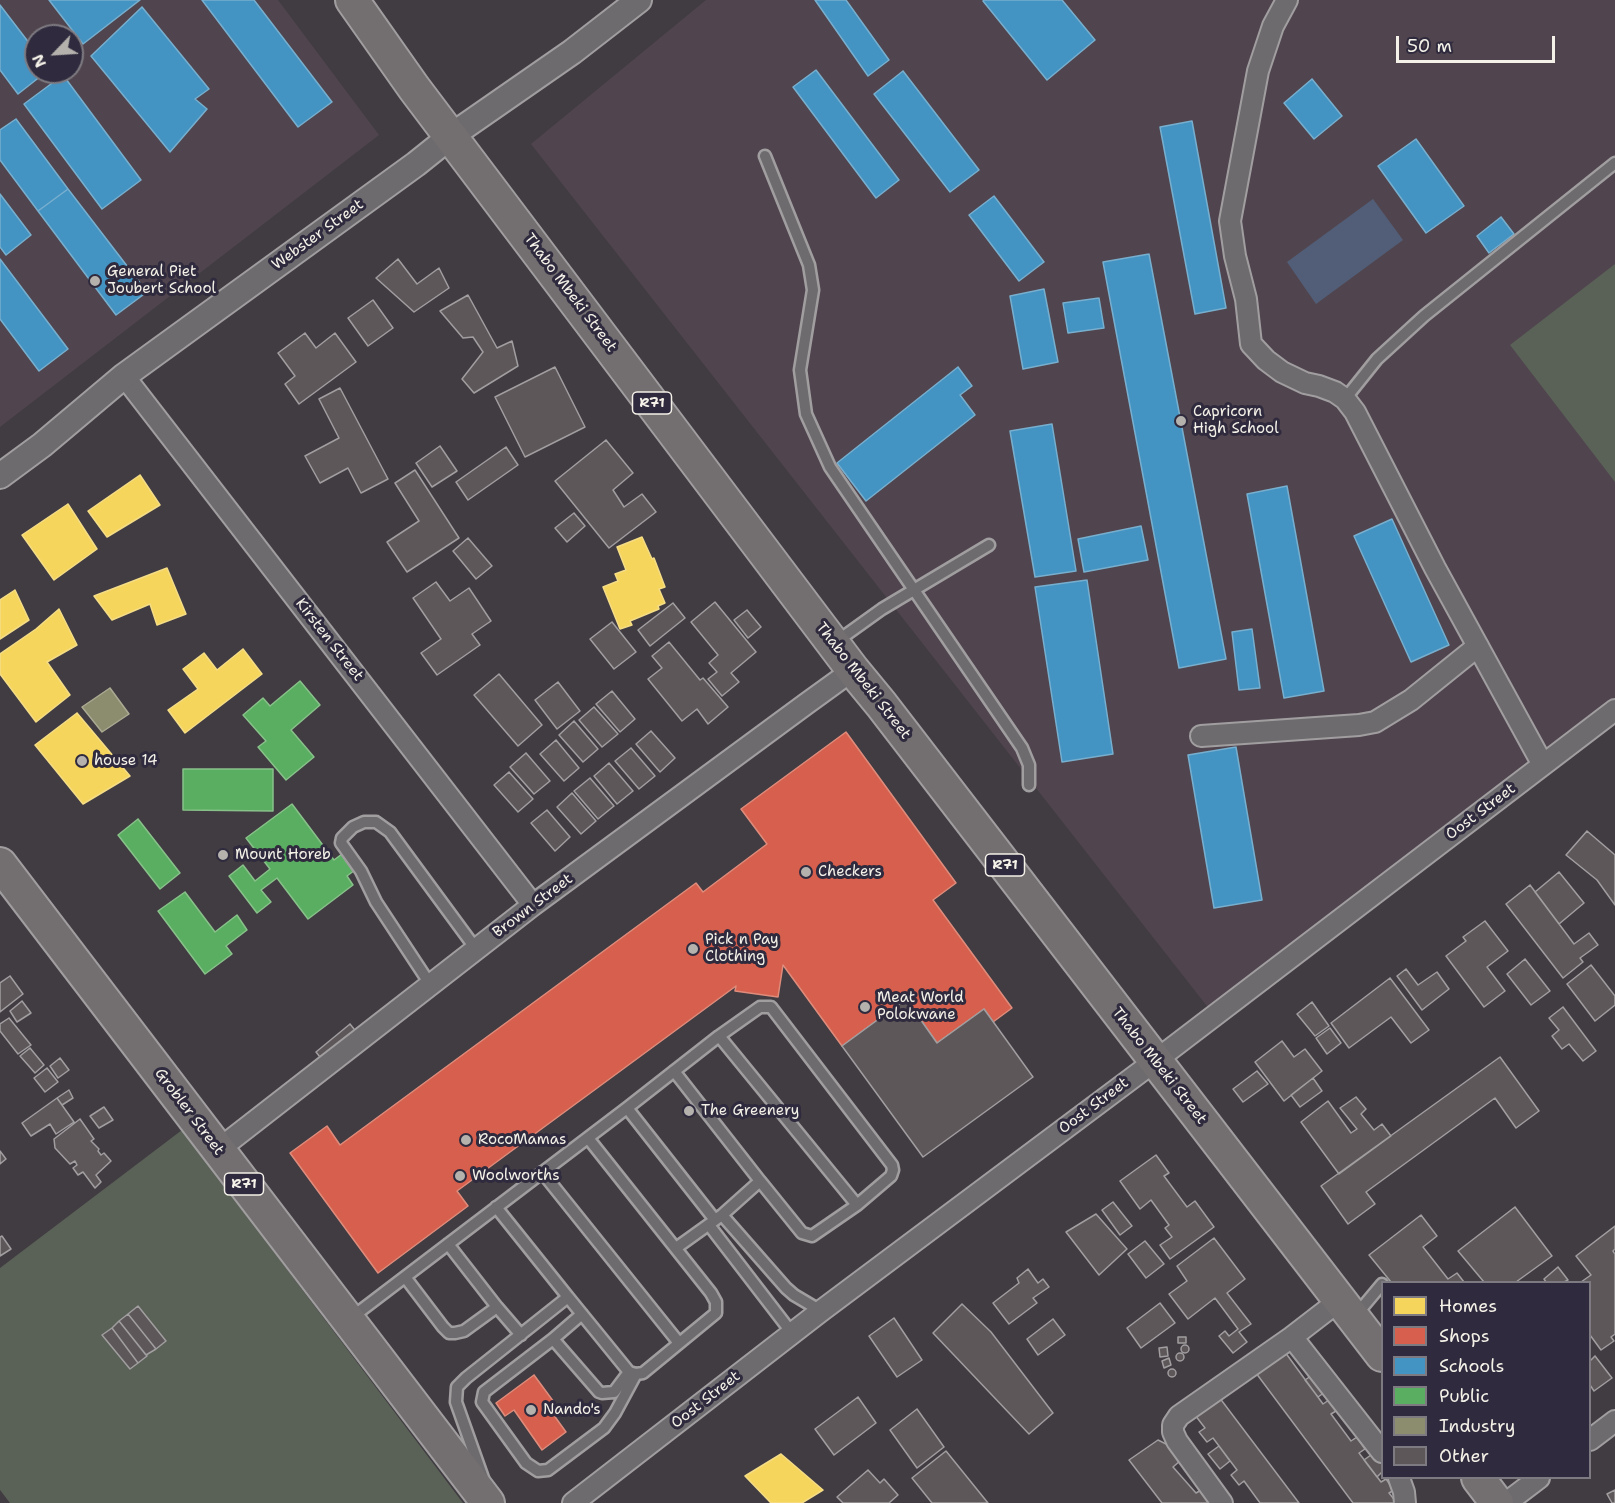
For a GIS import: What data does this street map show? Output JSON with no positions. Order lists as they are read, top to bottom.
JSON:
{
  "streets": {
    "main road": ["Thabo Mbeki Street", "R71", "Grobler Street"],
    "street": [
      "Webster Street",
      "Kirsten Street",
      "Oost Street",
      "Brown Street"
    ]
  },
  "crossings": [
    ["Webster Street", "Thabo Mbeki Street"],
    ["Webster Street", "Kirsten Street"],
    ["Thabo Mbeki Street", "Oost Street"],
    ["Thabo Mbeki Street", "Brown Street"],
    ["Kirsten Street", "Brown Street"],
    ["Brown Street", "Grobler Street"]
  ],
  "places": [
    "General Piet Joubert School",
    "Capricorn High School",
    "house 14",
    "Mount Horeb",
    "Checkers",
    "Pick n Pay Clothing",
    "Meat World Polokwane",
    "The Greenery",
    "RocoMamas",
    "Woolworths",
    "Nando's"
  ],
  "legend": [
    "Homes",
    "Shops",
    "Schools",
    "Public",
    "Industry",
    "Other"
  ],
  "scale_bar": "50 m",
  "north": "bottom left"
}
